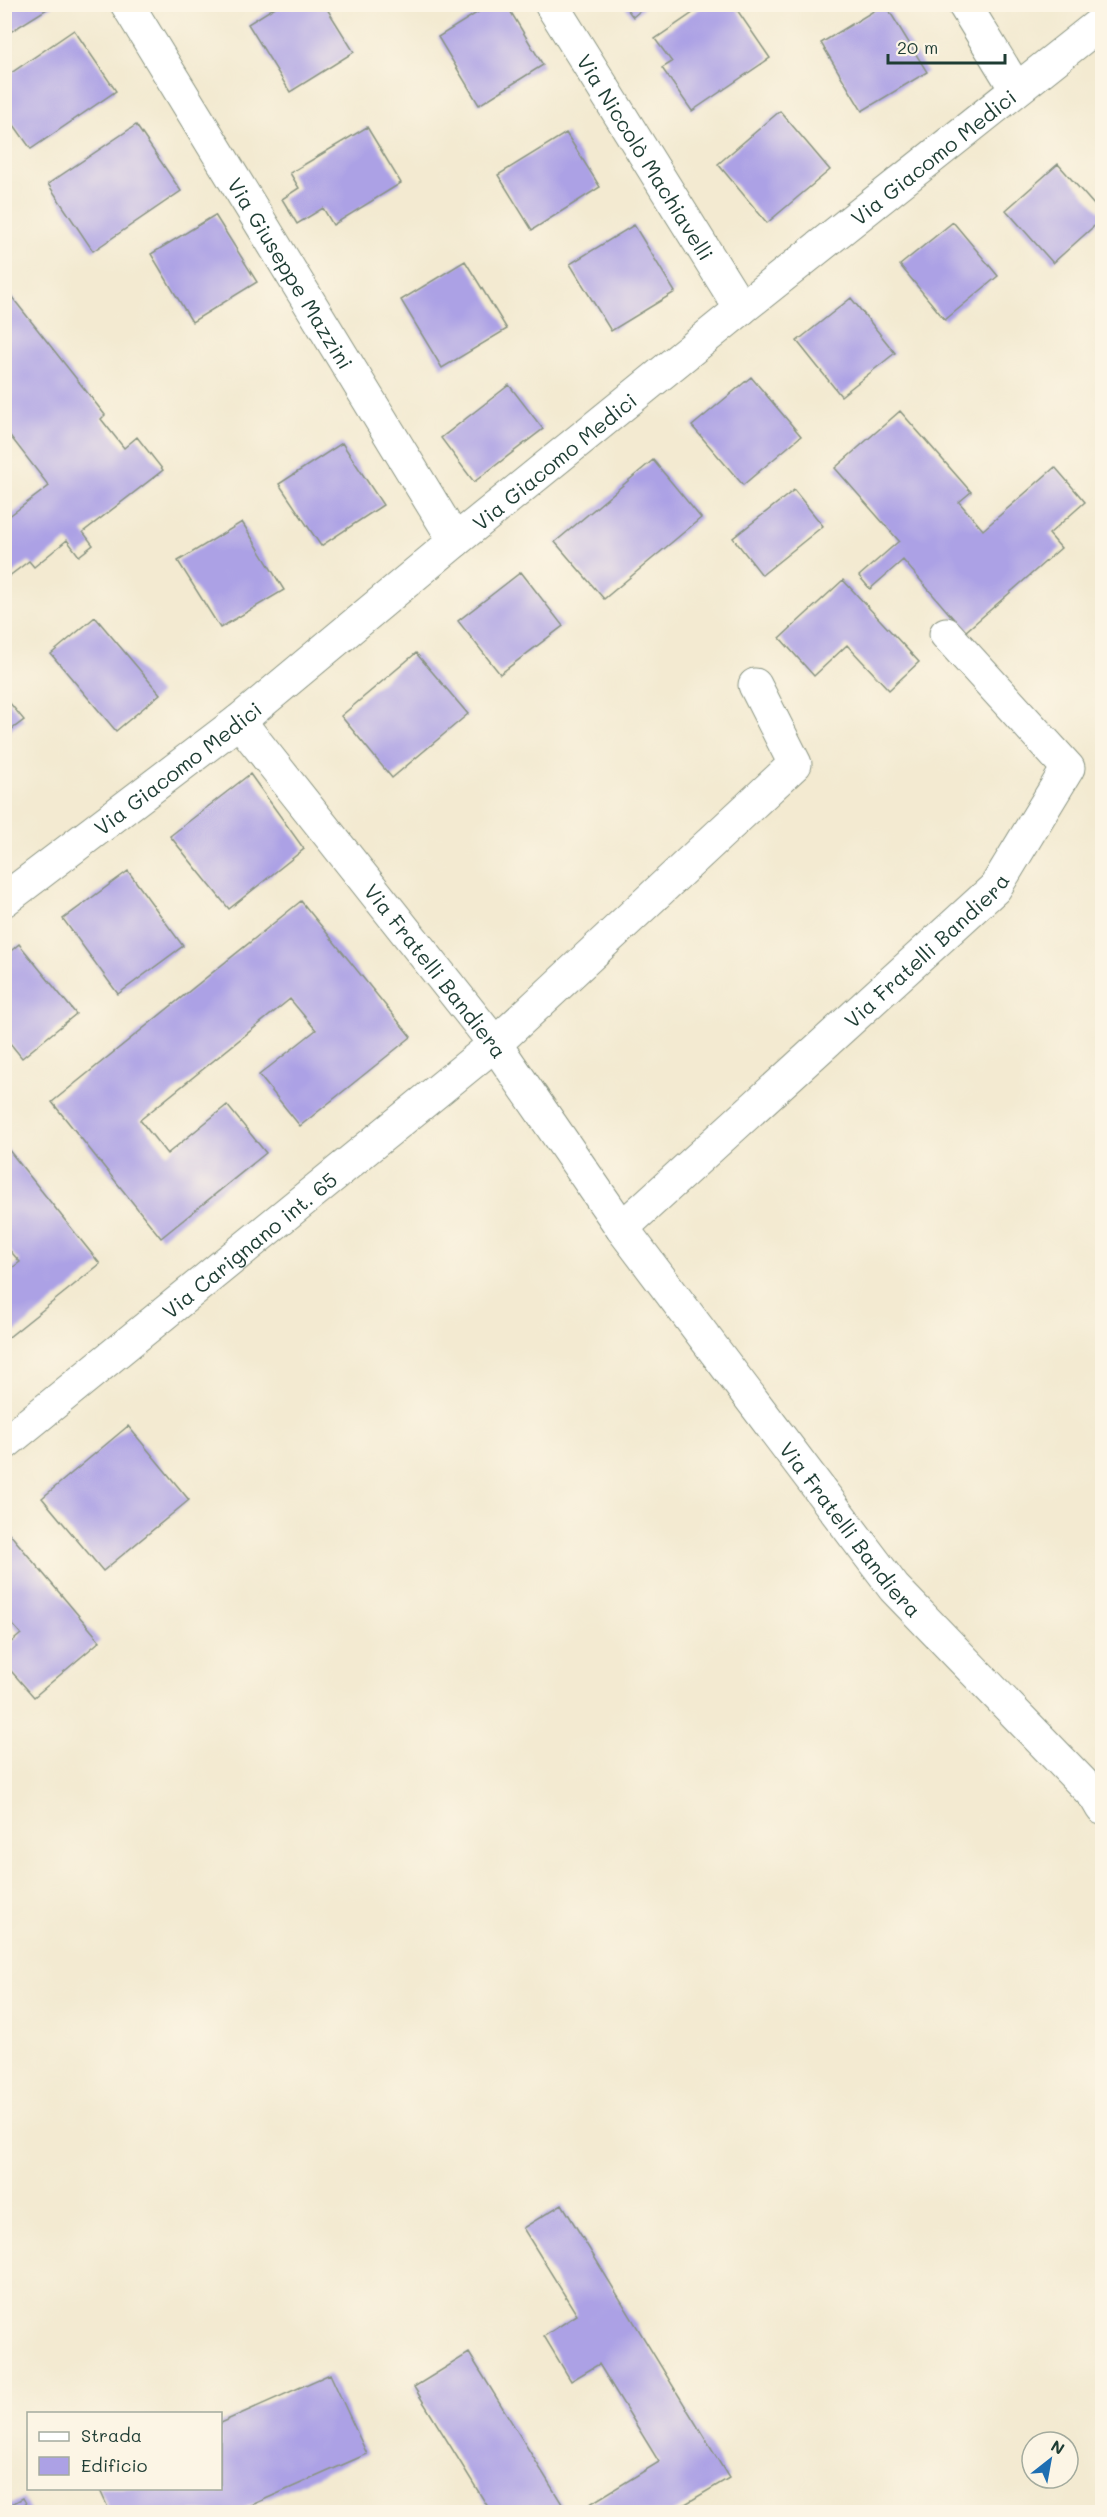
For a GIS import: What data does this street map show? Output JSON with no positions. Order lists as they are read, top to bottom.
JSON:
{
  "streets": {
    "street": [
      "Via Giacomo Medici",
      "Via Niccolò Machiavelli",
      "Via Giuseppe Mazzini",
      "Via Fratelli Bandiera",
      "Via Carignano int. 65"
    ]
  },
  "crossings": [
    ["Via Giacomo Medici", "Via Niccolò Machiavelli"],
    ["Via Giacomo Medici", "Via Giuseppe Mazzini"],
    ["Via Giacomo Medici", "Via Fratelli Bandiera"],
    ["Via Fratelli Bandiera", "Via Carignano int. 65"]
  ],
  "legend": ["Strada", "Edificio"],
  "scale_bar": "20 m",
  "north": "top right"
}
